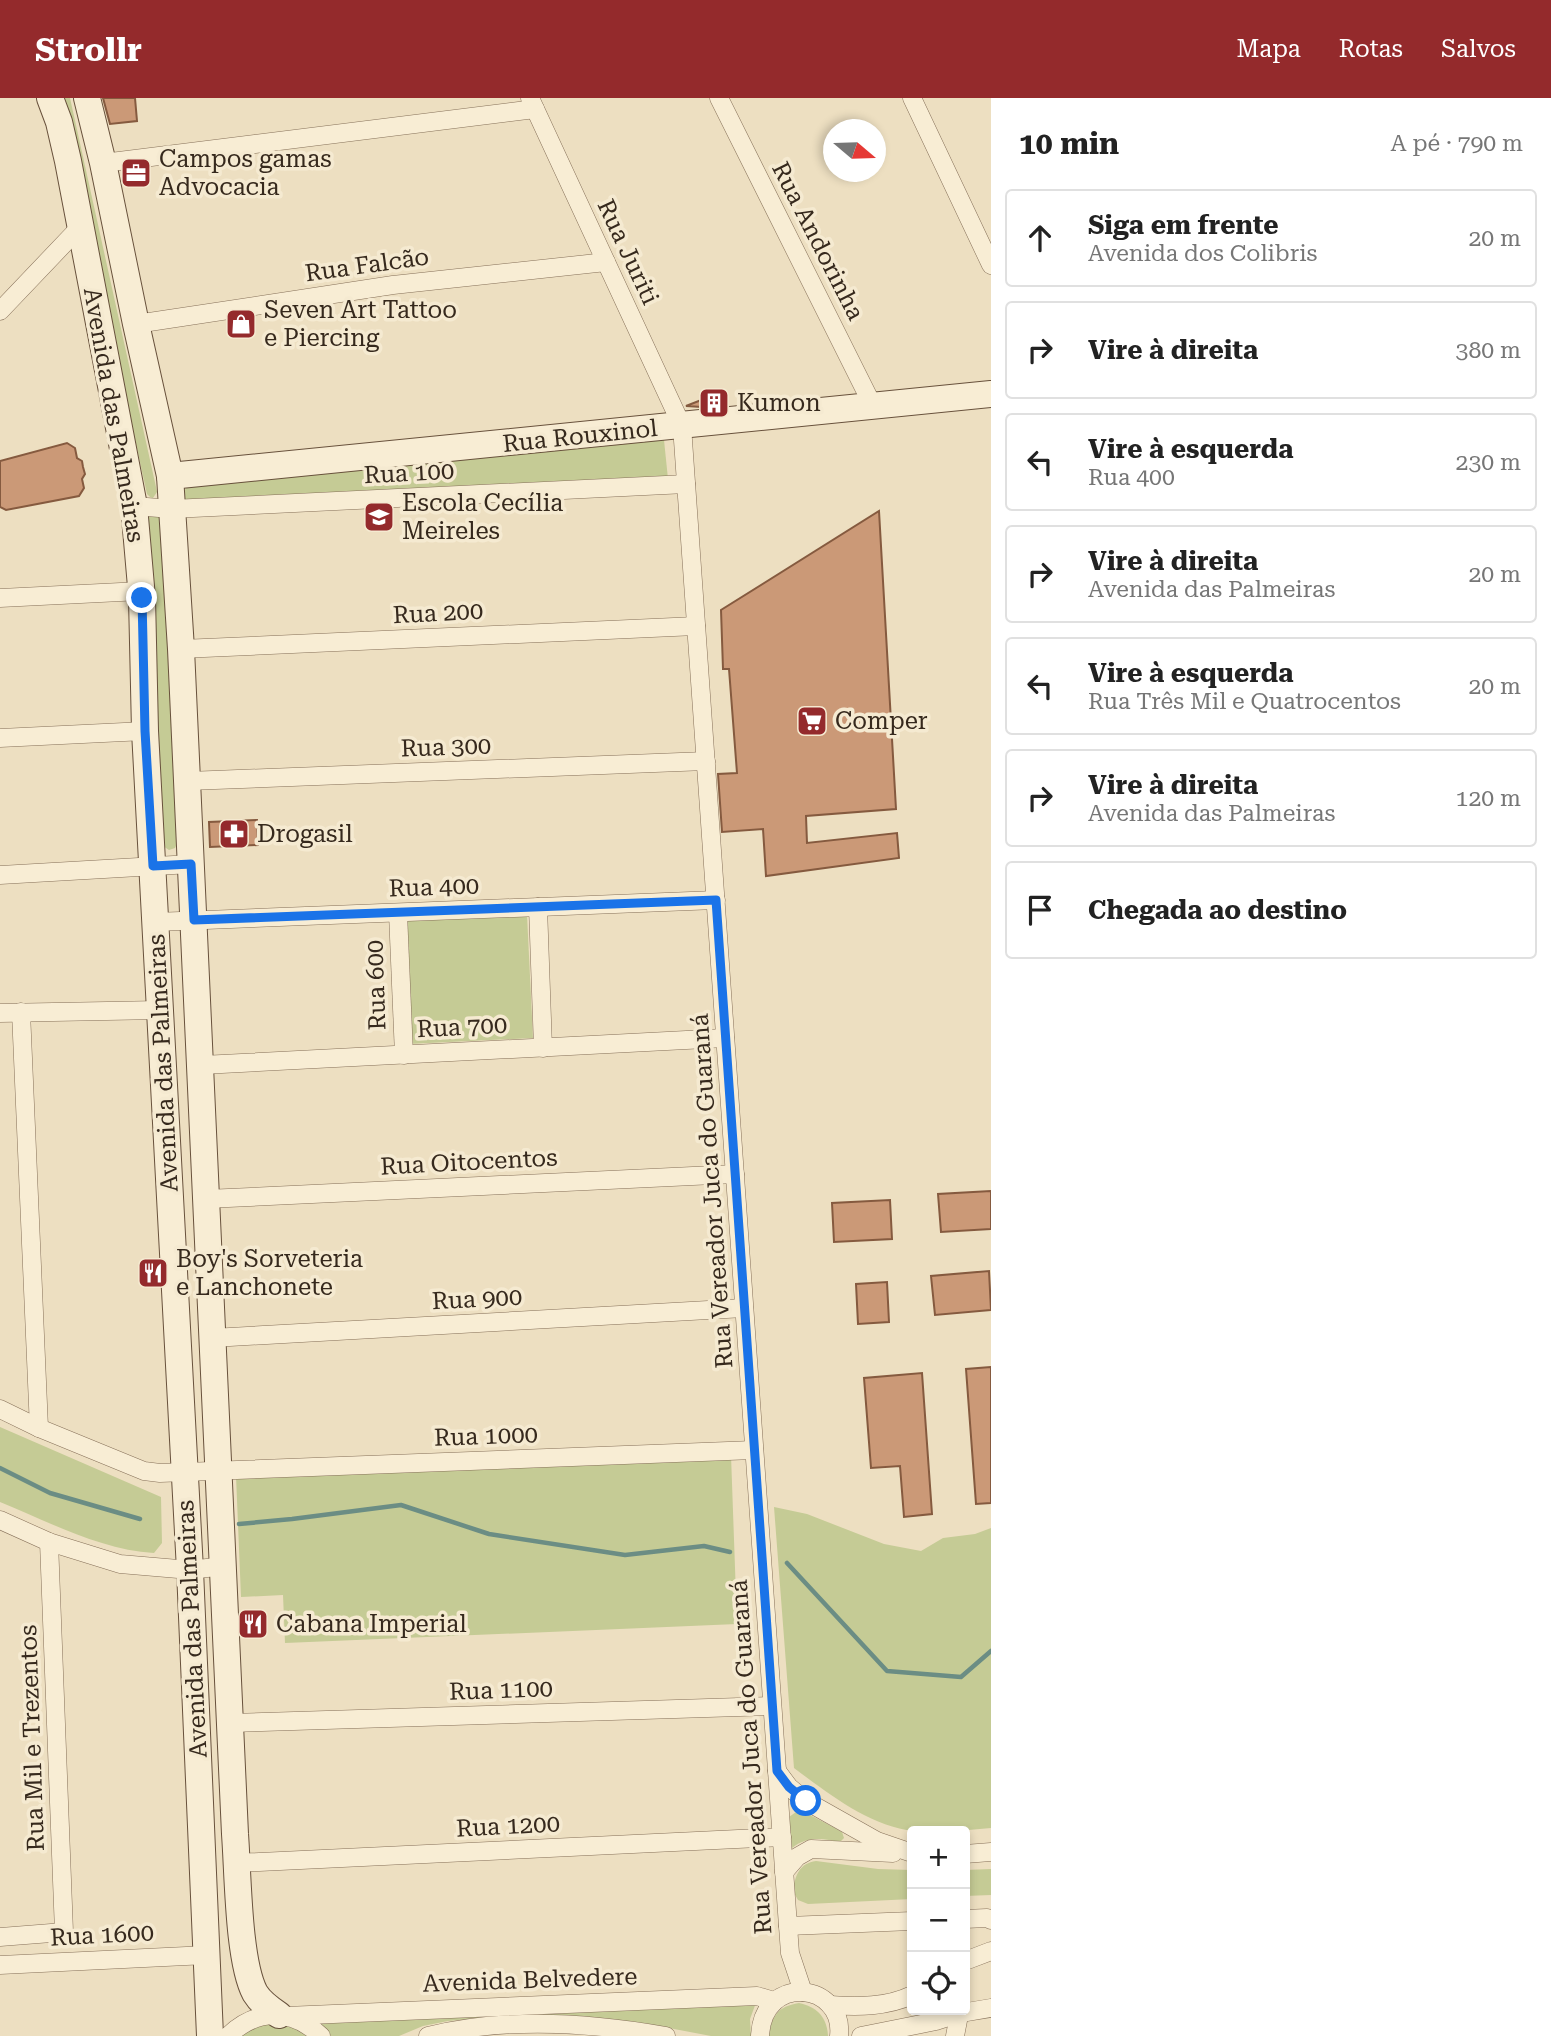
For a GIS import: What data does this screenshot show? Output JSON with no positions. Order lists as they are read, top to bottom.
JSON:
{
  "streets": {
    "street": [
      "Rua Andorinha",
      "Rua Juriti",
      "Rua Falcão",
      "Avenida das Palmeiras",
      "Rua Rouxinol",
      "Rua 100",
      "Rua 200",
      "Rua 300",
      "Rua 400",
      "Rua 600",
      "Rua 700",
      "Rua Oitocentos",
      "Rua Vereador Juca do Guaraná",
      "Rua 900",
      "Rua 1000",
      "Rua 1100",
      "Rua Mil e Trezentos",
      "Rua 1200",
      "Rua 1600",
      "Avenida Belvedere"
    ]
  },
  "crossings": [
    ["Rua Andorinha", "Rua Rouxinol"],
    ["Rua Juriti", "Rua Falcão"],
    ["Rua Juriti", "Rua Rouxinol"],
    ["Rua Juriti", "Rua Vereador Juca do Guaraná"],
    ["Rua Falcão", "Avenida das Palmeiras"],
    ["Avenida das Palmeiras", "Rua Rouxinol"],
    ["Avenida das Palmeiras", "Rua 100"],
    ["Avenida das Palmeiras", "Rua 200"],
    ["Avenida das Palmeiras", "Rua 300"],
    ["Avenida das Palmeiras", "Rua 400"],
    ["Avenida das Palmeiras", "Rua 700"],
    ["Avenida das Palmeiras", "Rua Oitocentos"],
    ["Avenida das Palmeiras", "Rua 900"],
    ["Avenida das Palmeiras", "Rua 1000"],
    ["Avenida das Palmeiras", "Rua 1100"],
    ["Avenida das Palmeiras", "Rua 1200"],
    ["Avenida das Palmeiras", "Rua 1600"],
    ["Avenida das Palmeiras", "Avenida Belvedere"],
    ["Rua Rouxinol", "Rua Vereador Juca do Guaraná"],
    ["Rua 100", "Rua Vereador Juca do Guaraná"],
    ["Rua 200", "Rua Vereador Juca do Guaraná"],
    ["Rua 300", "Rua Vereador Juca do Guaraná"],
    ["Rua 400", "Rua 600"],
    ["Rua 400", "Rua Vereador Juca do Guaraná"],
    ["Rua 600", "Rua 700"],
    ["Rua 700", "Rua Vereador Juca do Guaraná"],
    ["Rua Oitocentos", "Rua Vereador Juca do Guaraná"],
    ["Rua Vereador Juca do Guaraná", "Rua 900"],
    ["Rua Vereador Juca do Guaraná", "Rua 1000"],
    ["Rua Vereador Juca do Guaraná", "Rua 1100"],
    ["Rua Vereador Juca do Guaraná", "Rua 1200"],
    ["Rua Vereador Juca do Guaraná", "Avenida Belvedere"]
  ],
  "places": {
    "office": ["Campos gamas Advocacia"],
    "shop": ["Seven Art Tattoo e Piercing"],
    "building": ["Kumon"],
    "school or university": ["Escola Cecília Meireles"],
    "supermarket": ["Comper"],
    "pharmacy": ["Drogasil"],
    "restaurant": ["Boy's Sorveteria e Lanchonete", "Cabana Imperial"]
  },
  "north": "right",
  "page": {
    "header": "Strollr",
    "nav": ["Mapa", "Rotas", "Salvos"],
    "heading": ["10 min", "A pé · 790 m"],
    "list": [
      ["Siga em frente", "Avenida dos Colibris", "20 m"],
      ["Vire à direita", "380 m"],
      ["Vire à esquerda", "Rua 400", "230 m"],
      ["Vire à direita", "Avenida das Palmeiras", "20 m"],
      ["Vire à esquerda", "Rua Três Mil e Quatrocentos", "20 m"],
      ["Vire à direita", "Avenida das Palmeiras", "120 m"],
      "Chegada ao destino"
    ],
    "map_buttons": ["+", "−"]
  }
}
